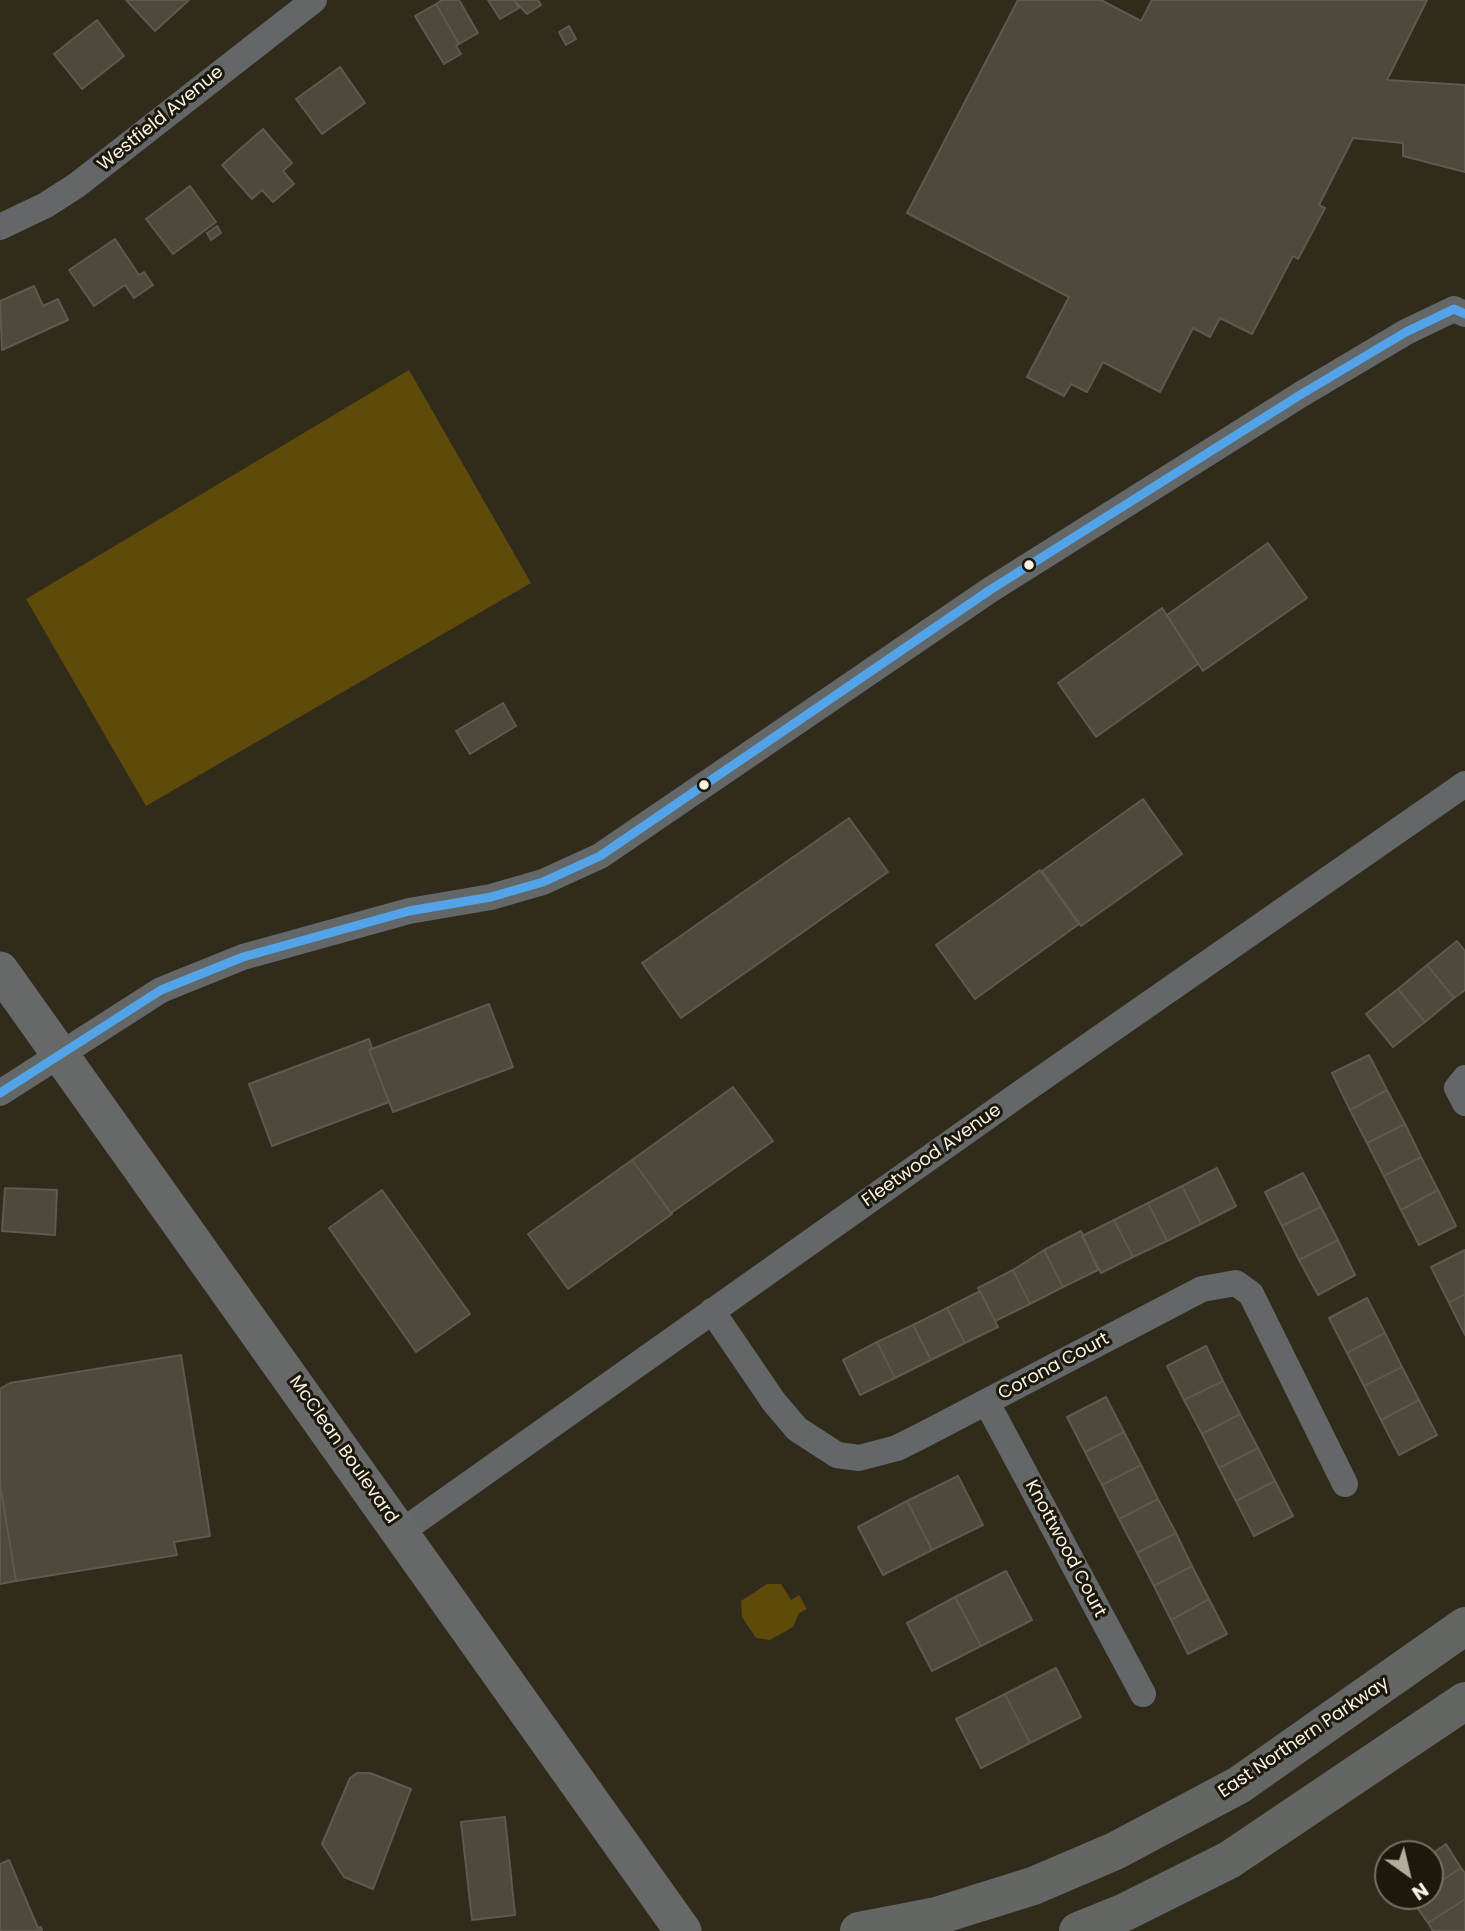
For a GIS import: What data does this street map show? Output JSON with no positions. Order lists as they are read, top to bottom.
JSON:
{
  "streets": {
    "main road": ["East Northern Parkway"],
    "street": [
      "Westfield Avenue",
      "Fleetwood Avenue",
      "Corona Court",
      "McClean Boulevard",
      "Knottwood Court"
    ]
  },
  "crossings": [
    ["Fleetwood Avenue", "Corona Court"],
    ["Fleetwood Avenue", "McClean Boulevard"],
    ["Corona Court", "Knottwood Court"]
  ],
  "north": "bottom right"
}
